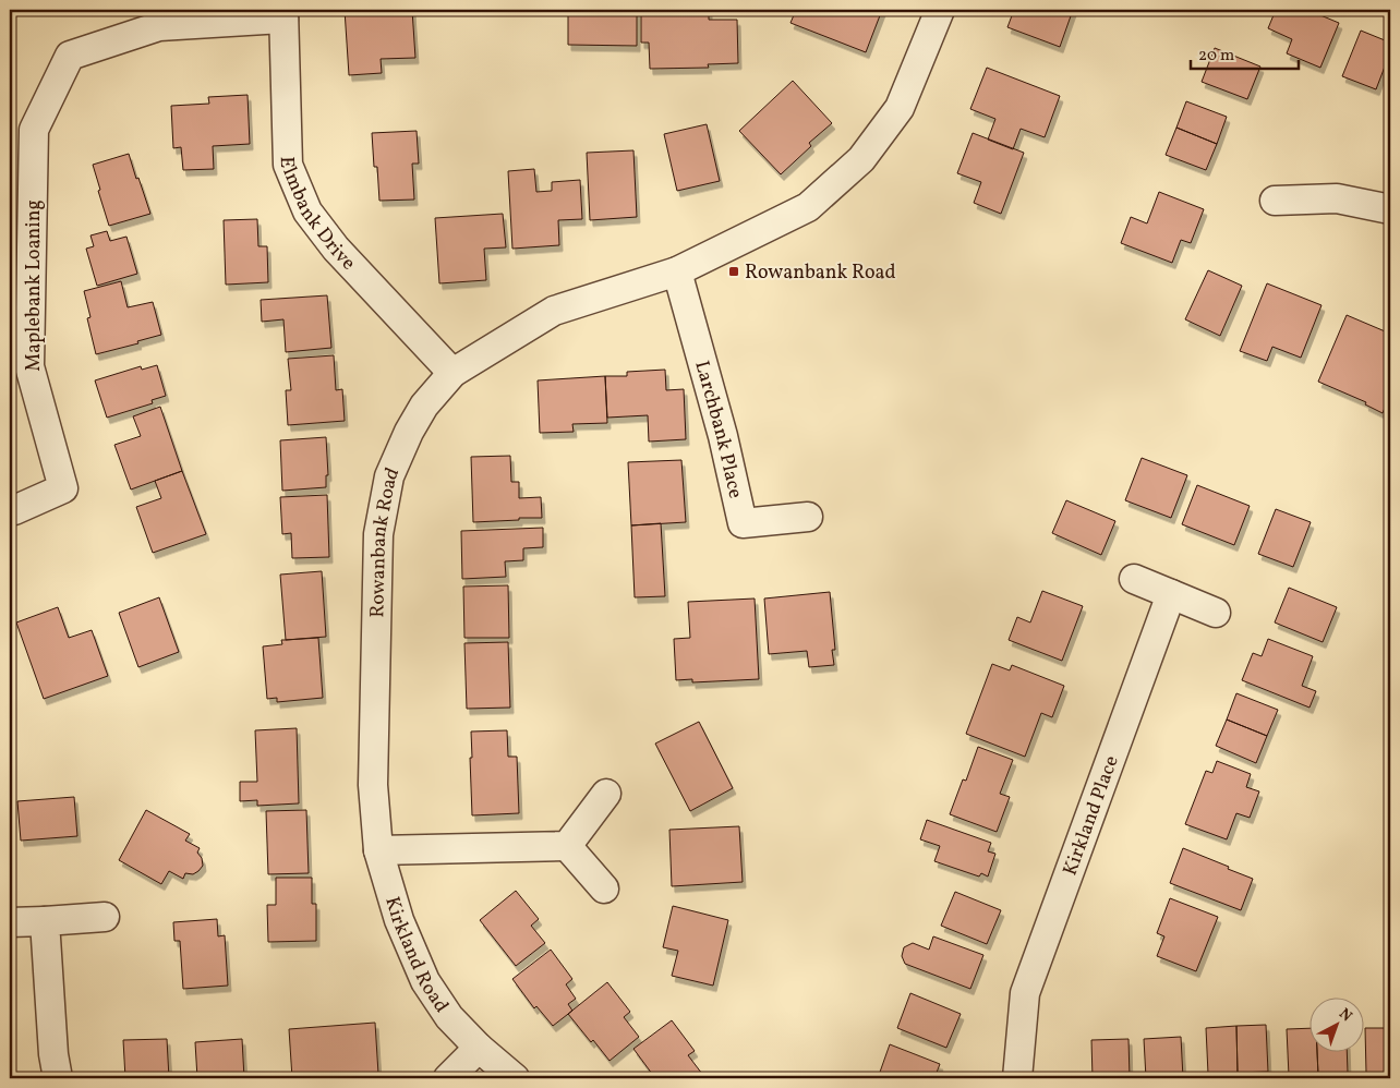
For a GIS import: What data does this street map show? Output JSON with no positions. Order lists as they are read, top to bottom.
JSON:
{
  "streets": {
    "street": [
      "Elmbank Drive",
      "Maplebank Loaning",
      "Larchbank Place",
      "Rowanbank Road",
      "Kirkland Place",
      "Kirkland Road"
    ]
  },
  "crossings": [
    ["Elmbank Drive", "Maplebank Loaning"],
    ["Elmbank Drive", "Rowanbank Road"],
    ["Larchbank Place", "Rowanbank Road"],
    ["Rowanbank Road", "Kirkland Road"]
  ],
  "places": {
    "transit": ["Rowanbank Road"]
  },
  "scale_bar": "20 m",
  "north": "top right"
}
